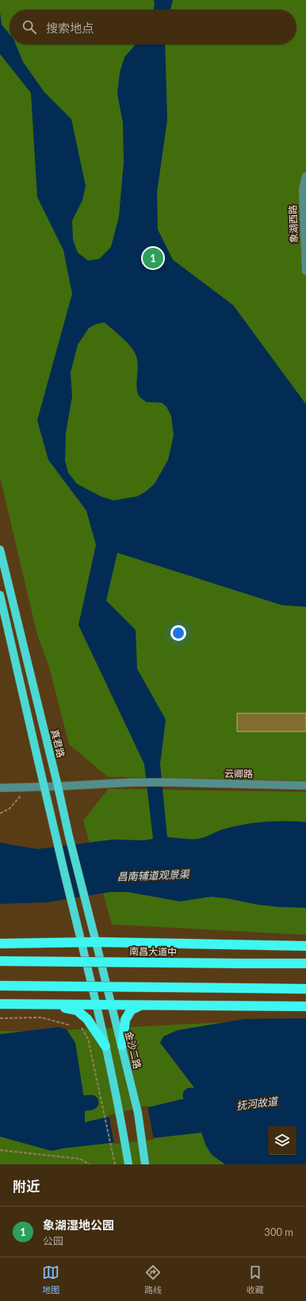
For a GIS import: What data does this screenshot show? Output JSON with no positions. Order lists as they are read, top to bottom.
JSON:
{
  "streets": {
    "highway": ["南昌大道中"],
    "main road": ["真君路", "金沙二路"],
    "street": ["象湖西路", "云卿路"]
  },
  "crossings": [
    ["真君路", "云卿路"],
    ["真君路", "金沙二路"]
  ],
  "water": ["昌南辅道观景渠", "抚河故道"],
  "page": {
    "search": "搜索地点",
    "pins": "1",
    "heading": "附近",
    "list": [
      {
        "mark": "1",
        "name": "象湖湿地公园",
        "note": "公园",
        "value": "300 m"
      }
    ],
    "nav": ["地图", "路线", "收藏"]
  }
}
